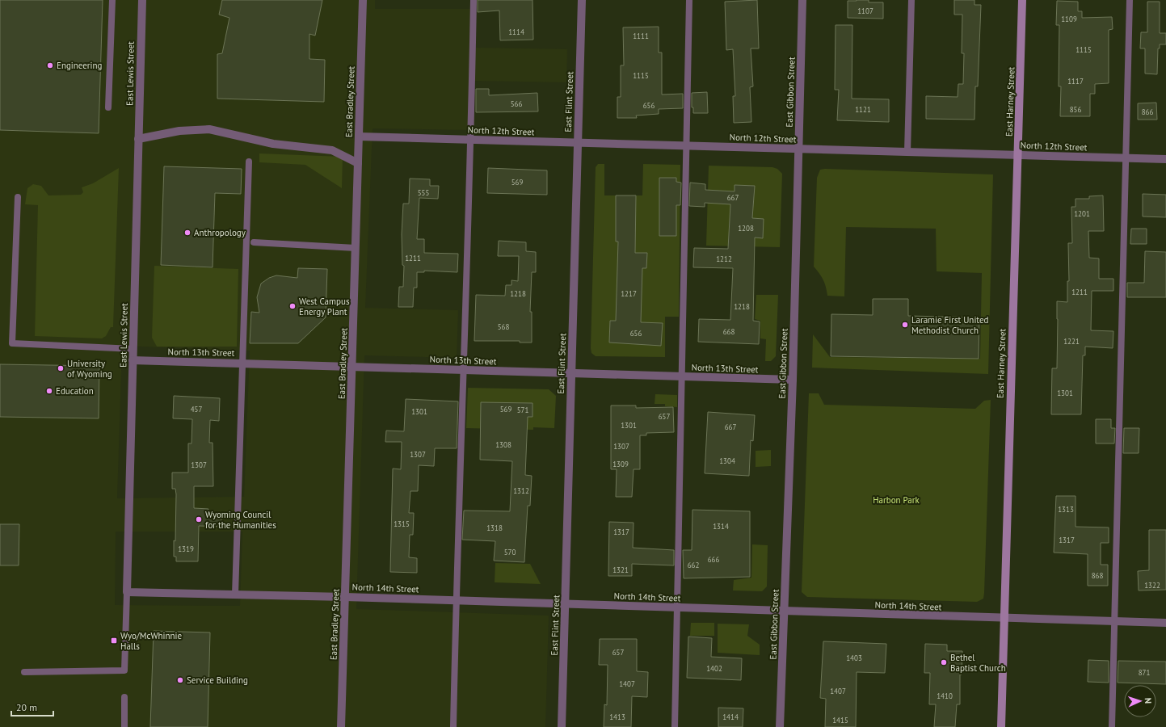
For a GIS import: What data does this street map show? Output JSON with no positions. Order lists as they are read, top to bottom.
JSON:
{
  "streets": {
    "main road": ["East Harney Street"],
    "street": [
      "East Lewis Street",
      "East Gibbon Street",
      "East Bradley Street",
      "East Flint Street",
      "North 12th Street",
      "North 13th Street",
      "North 14th Street"
    ]
  },
  "crossings": [
    ["East Lewis Street", "North 13th Street"],
    ["East Lewis Street", "North 14th Street"],
    ["East Gibbon Street", "North 12th Street"],
    ["East Gibbon Street", "North 13th Street"],
    ["East Gibbon Street", "North 14th Street"],
    ["East Bradley Street", "North 12th Street"],
    ["East Bradley Street", "North 13th Street"],
    ["East Bradley Street", "North 14th Street"],
    ["East Flint Street", "North 12th Street"],
    ["East Flint Street", "North 13th Street"],
    ["East Flint Street", "North 14th Street"],
    ["East Harney Street", "North 12th Street"],
    ["East Harney Street", "North 14th Street"]
  ],
  "parks": ["Harbon Park"],
  "places": {
    "other": [
      "Engineering",
      "Anthropology",
      "West Campus Energy Plant",
      "Laramie First United Methodist Church",
      "University of Wyoming",
      "Education",
      "Wyoming Council for the Humanities",
      "Bethel Baptist Church",
      "Service Building"
    ],
    "transit": ["Wyo/McWhinnie Halls"]
  },
  "house_numbers": [
    "1107",
    "1109",
    "1114",
    "1111",
    "1115",
    "1115",
    "1117",
    "566",
    "656",
    "1121",
    "856",
    "866",
    "569",
    "555",
    "667",
    "1201",
    "1208",
    "1211",
    "1212",
    "1211",
    "1218",
    "1217",
    "1218",
    "568",
    "668",
    "656",
    "1221",
    "1301",
    "457",
    "569",
    "571",
    "1301",
    "657",
    "1301",
    "667",
    "1308",
    "1307",
    "1307",
    "1304",
    "1309",
    "1307",
    "1312",
    "1313",
    "1315",
    "1314",
    "1318",
    "1317",
    "1317",
    "1319",
    "570",
    "666",
    "662",
    "1321",
    "868",
    "1322",
    "657",
    "1403",
    "1402",
    "871",
    "1407",
    "1407",
    "1410",
    "1413",
    "1414",
    "1415"
  ],
  "scale_bar": "20 m",
  "north": "right"
}
